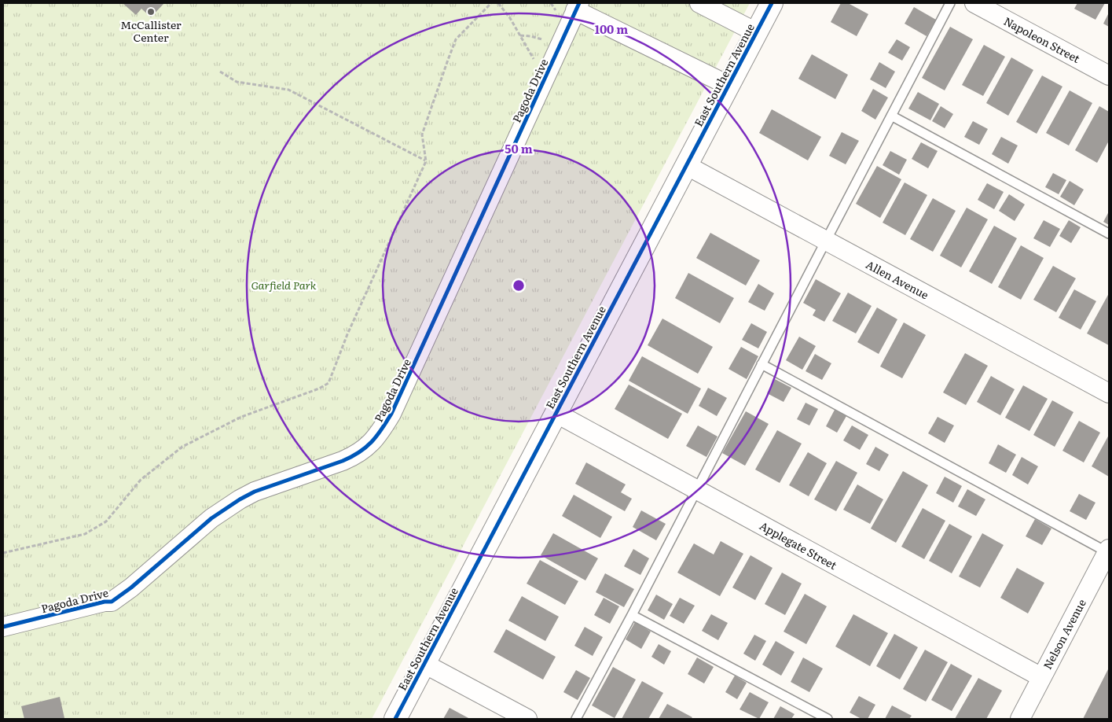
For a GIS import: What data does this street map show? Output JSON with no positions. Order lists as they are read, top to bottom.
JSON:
{
  "streets": {
    "street": [
      "Napoleon Street",
      "East Southern Avenue",
      "Pagoda Drive",
      "Allen Avenue",
      "Applegate Street",
      "Nelson Avenue"
    ]
  },
  "crossings": [
    ["East Southern Avenue", "Allen Avenue"],
    ["East Southern Avenue", "Applegate Street"],
    ["Applegate Street", "Nelson Avenue"]
  ],
  "parks": ["Garfield Park"],
  "places": ["McCallister Center"],
  "rings": ["100 m", "50 m"]
}
